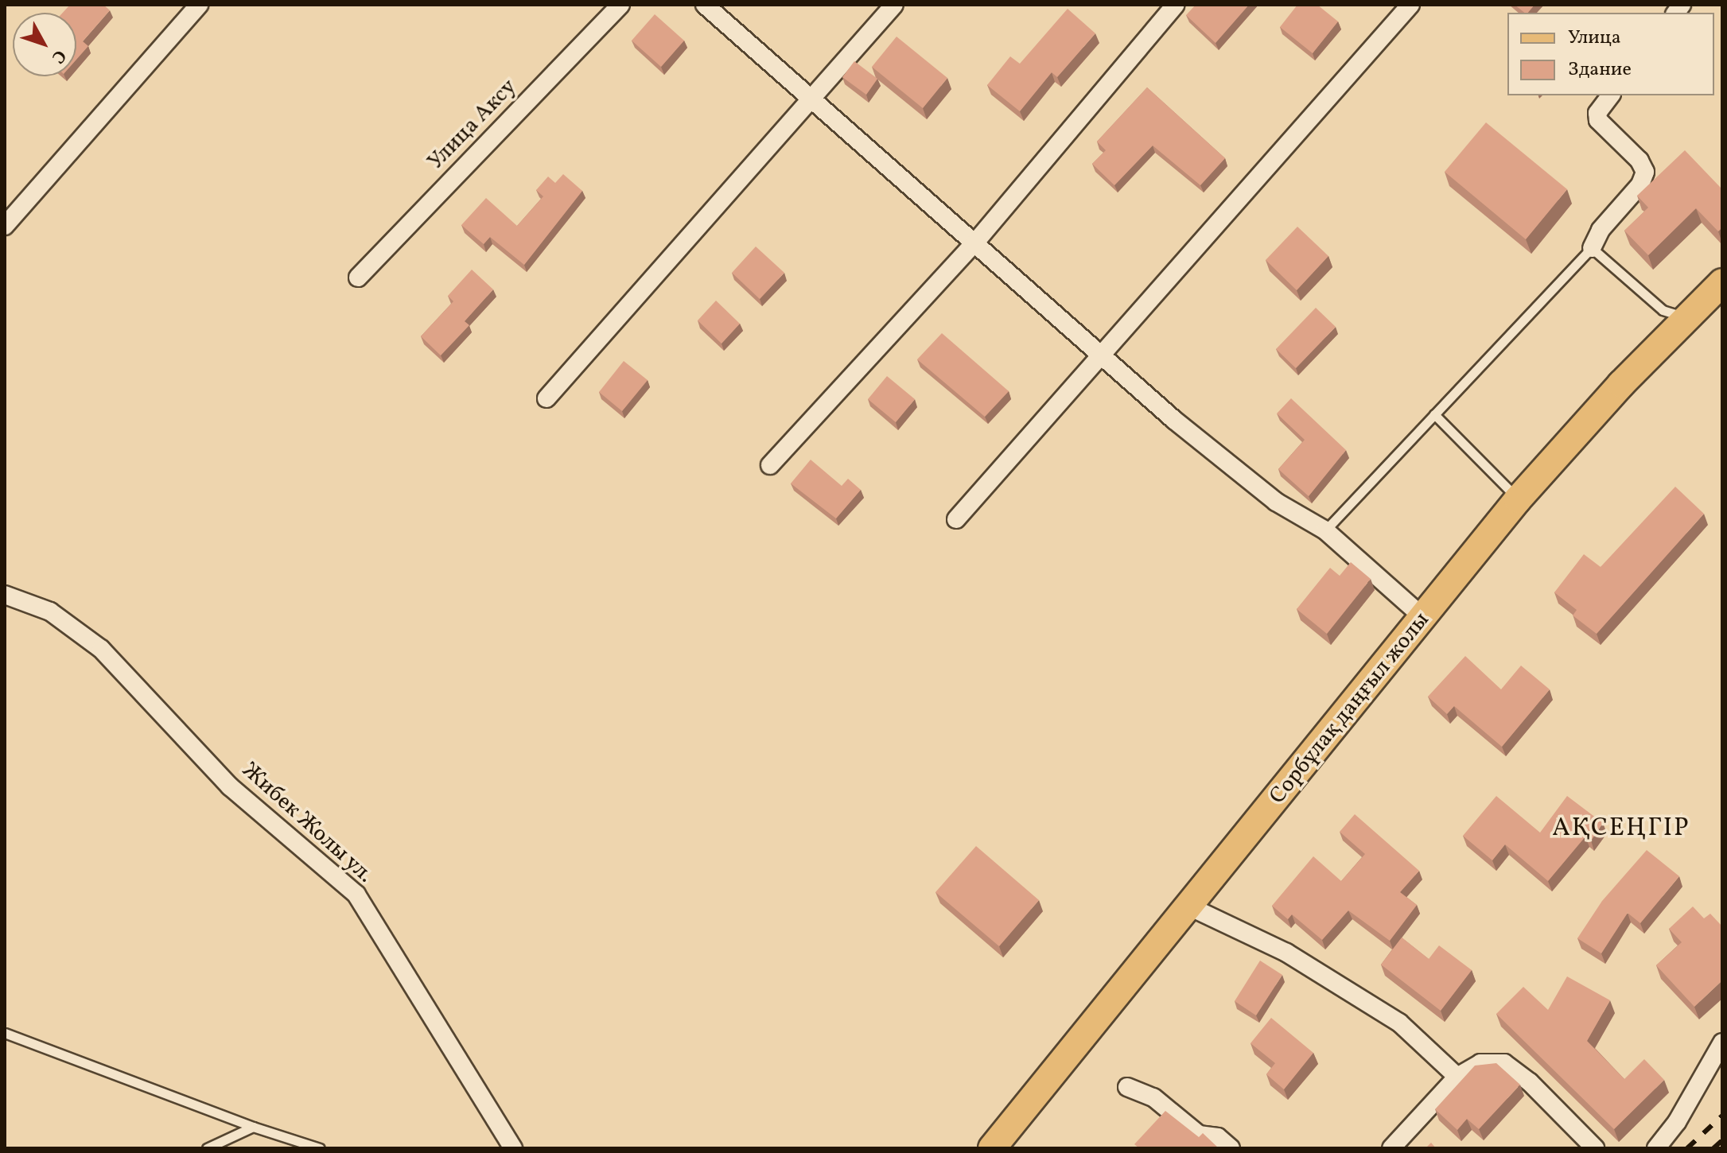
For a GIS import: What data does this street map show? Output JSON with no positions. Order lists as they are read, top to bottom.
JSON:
{
  "streets": {
    "main road": ["Сорбұлақ даңғыл жолы"],
    "street": ["Улица Аксу", "Жибек Жолы ул."]
  },
  "districts": ["АҚСЕҢГІР"],
  "legend": ["Улица", "Здание"],
  "north": "bottom right"
}
